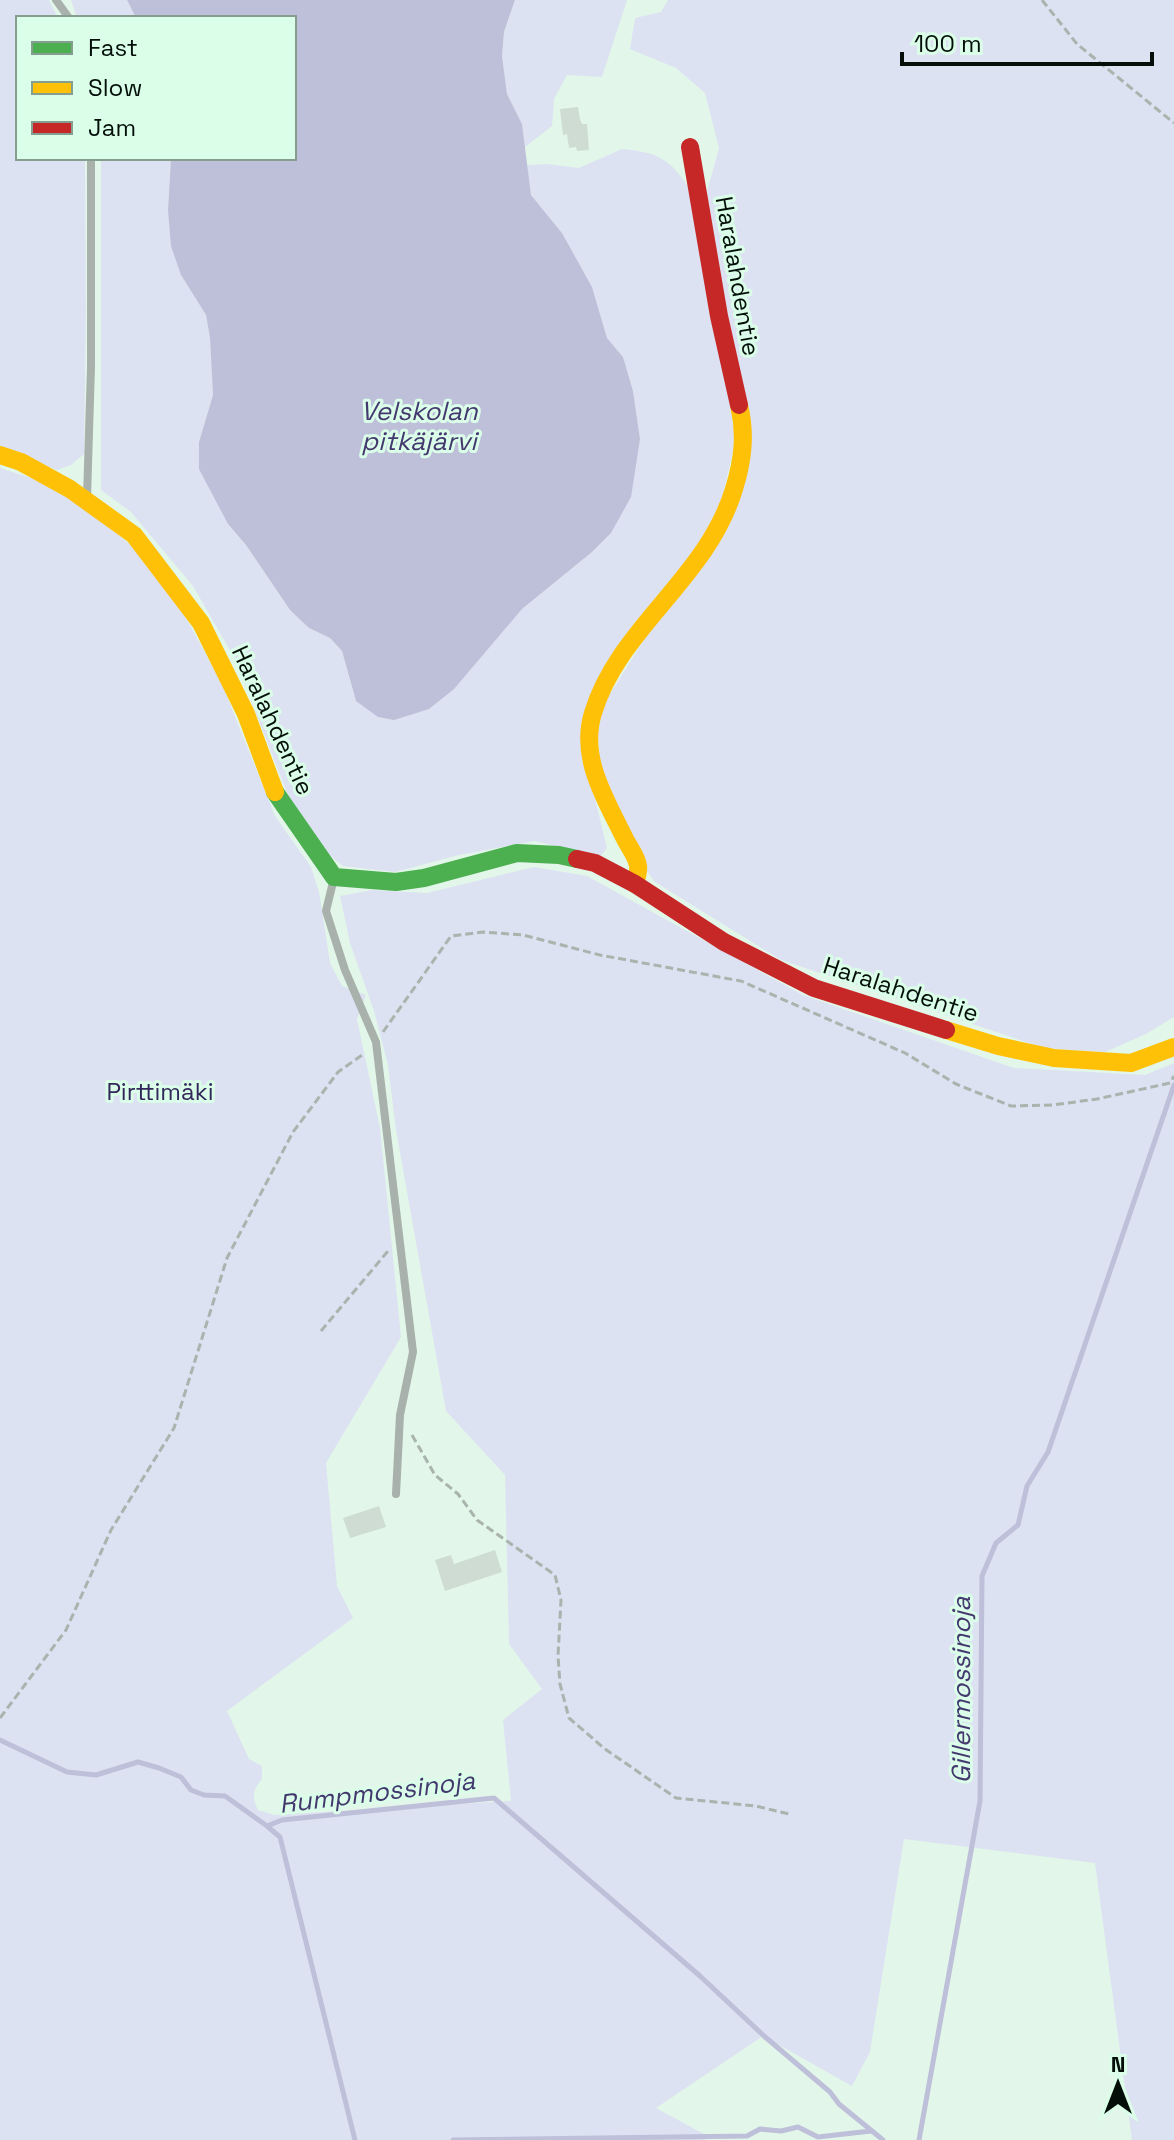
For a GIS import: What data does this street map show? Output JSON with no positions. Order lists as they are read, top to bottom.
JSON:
{
  "streets": {
    "street": ["Haralahdentie"]
  },
  "water": ["Velskolan pitkäjärvi", "Gillermossinoja", "Rumpmossinoja"],
  "parks": ["Pirttimäki"],
  "legend": ["Fast", "Slow", "Jam"],
  "scale_bar": "100 m",
  "north": "top"
}
